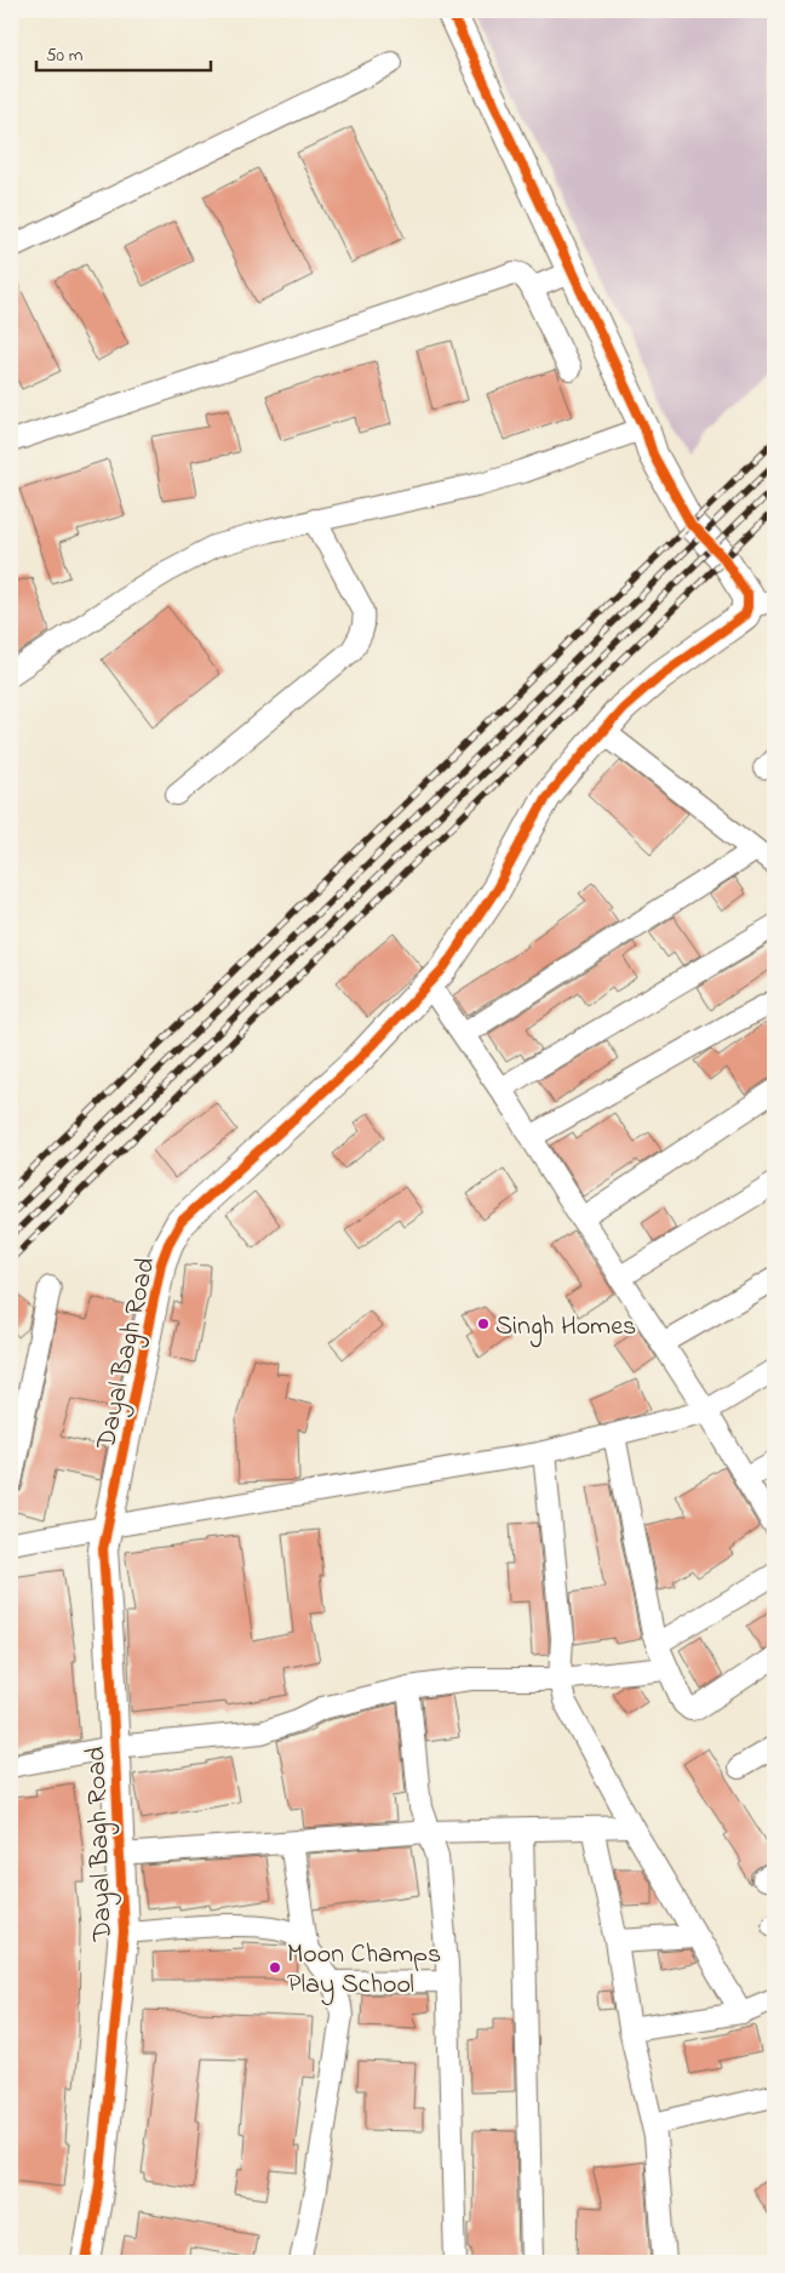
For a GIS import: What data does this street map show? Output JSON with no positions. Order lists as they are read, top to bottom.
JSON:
{
  "streets": {
    "street": ["Dayal Bagh Road"]
  },
  "places": ["Singh Homes", "Moon Champs Play School"],
  "scale_bar": "50 m"
}
